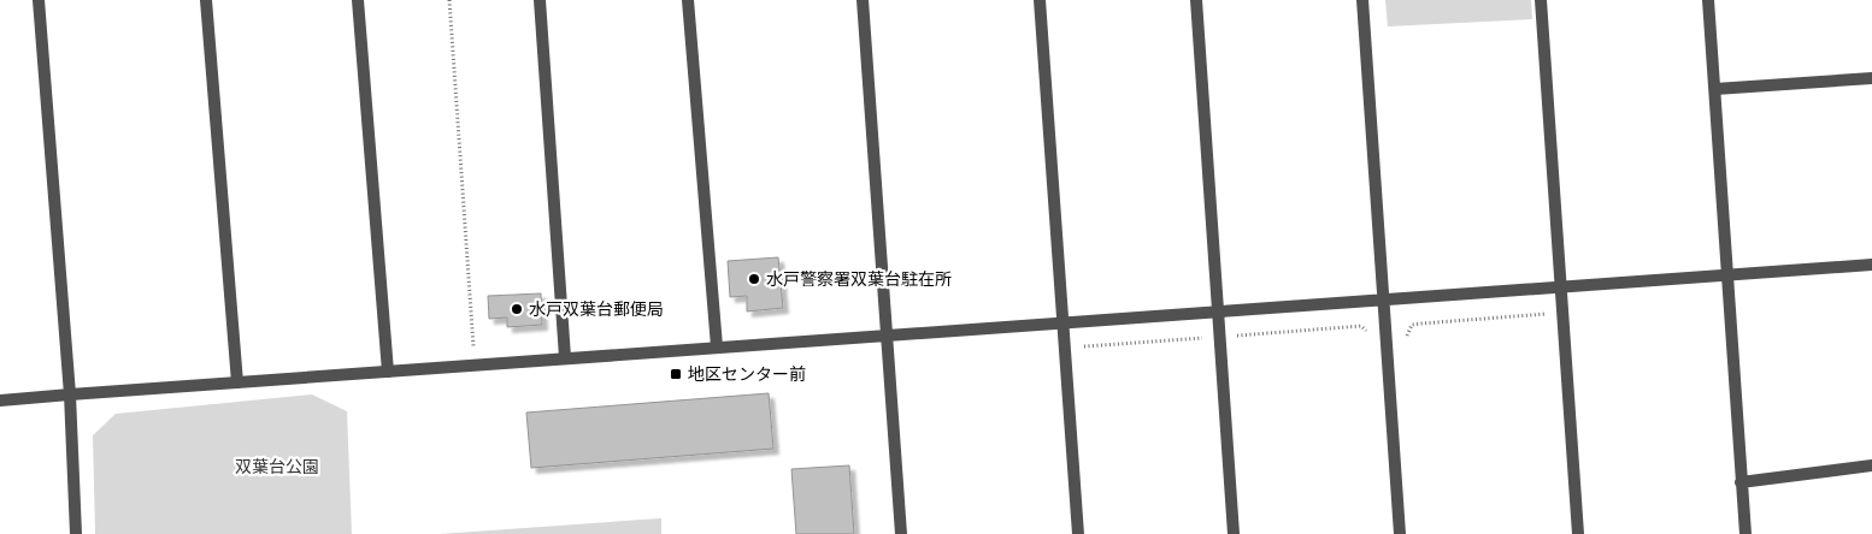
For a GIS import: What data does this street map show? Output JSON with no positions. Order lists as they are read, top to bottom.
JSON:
{
  "parks": ["双葉台公園"],
  "places": {
    "other": ["水戸警察署双葉台駐在所", "水戸双葉台郵便局"],
    "transit": ["地区センター前"]
  }
}
